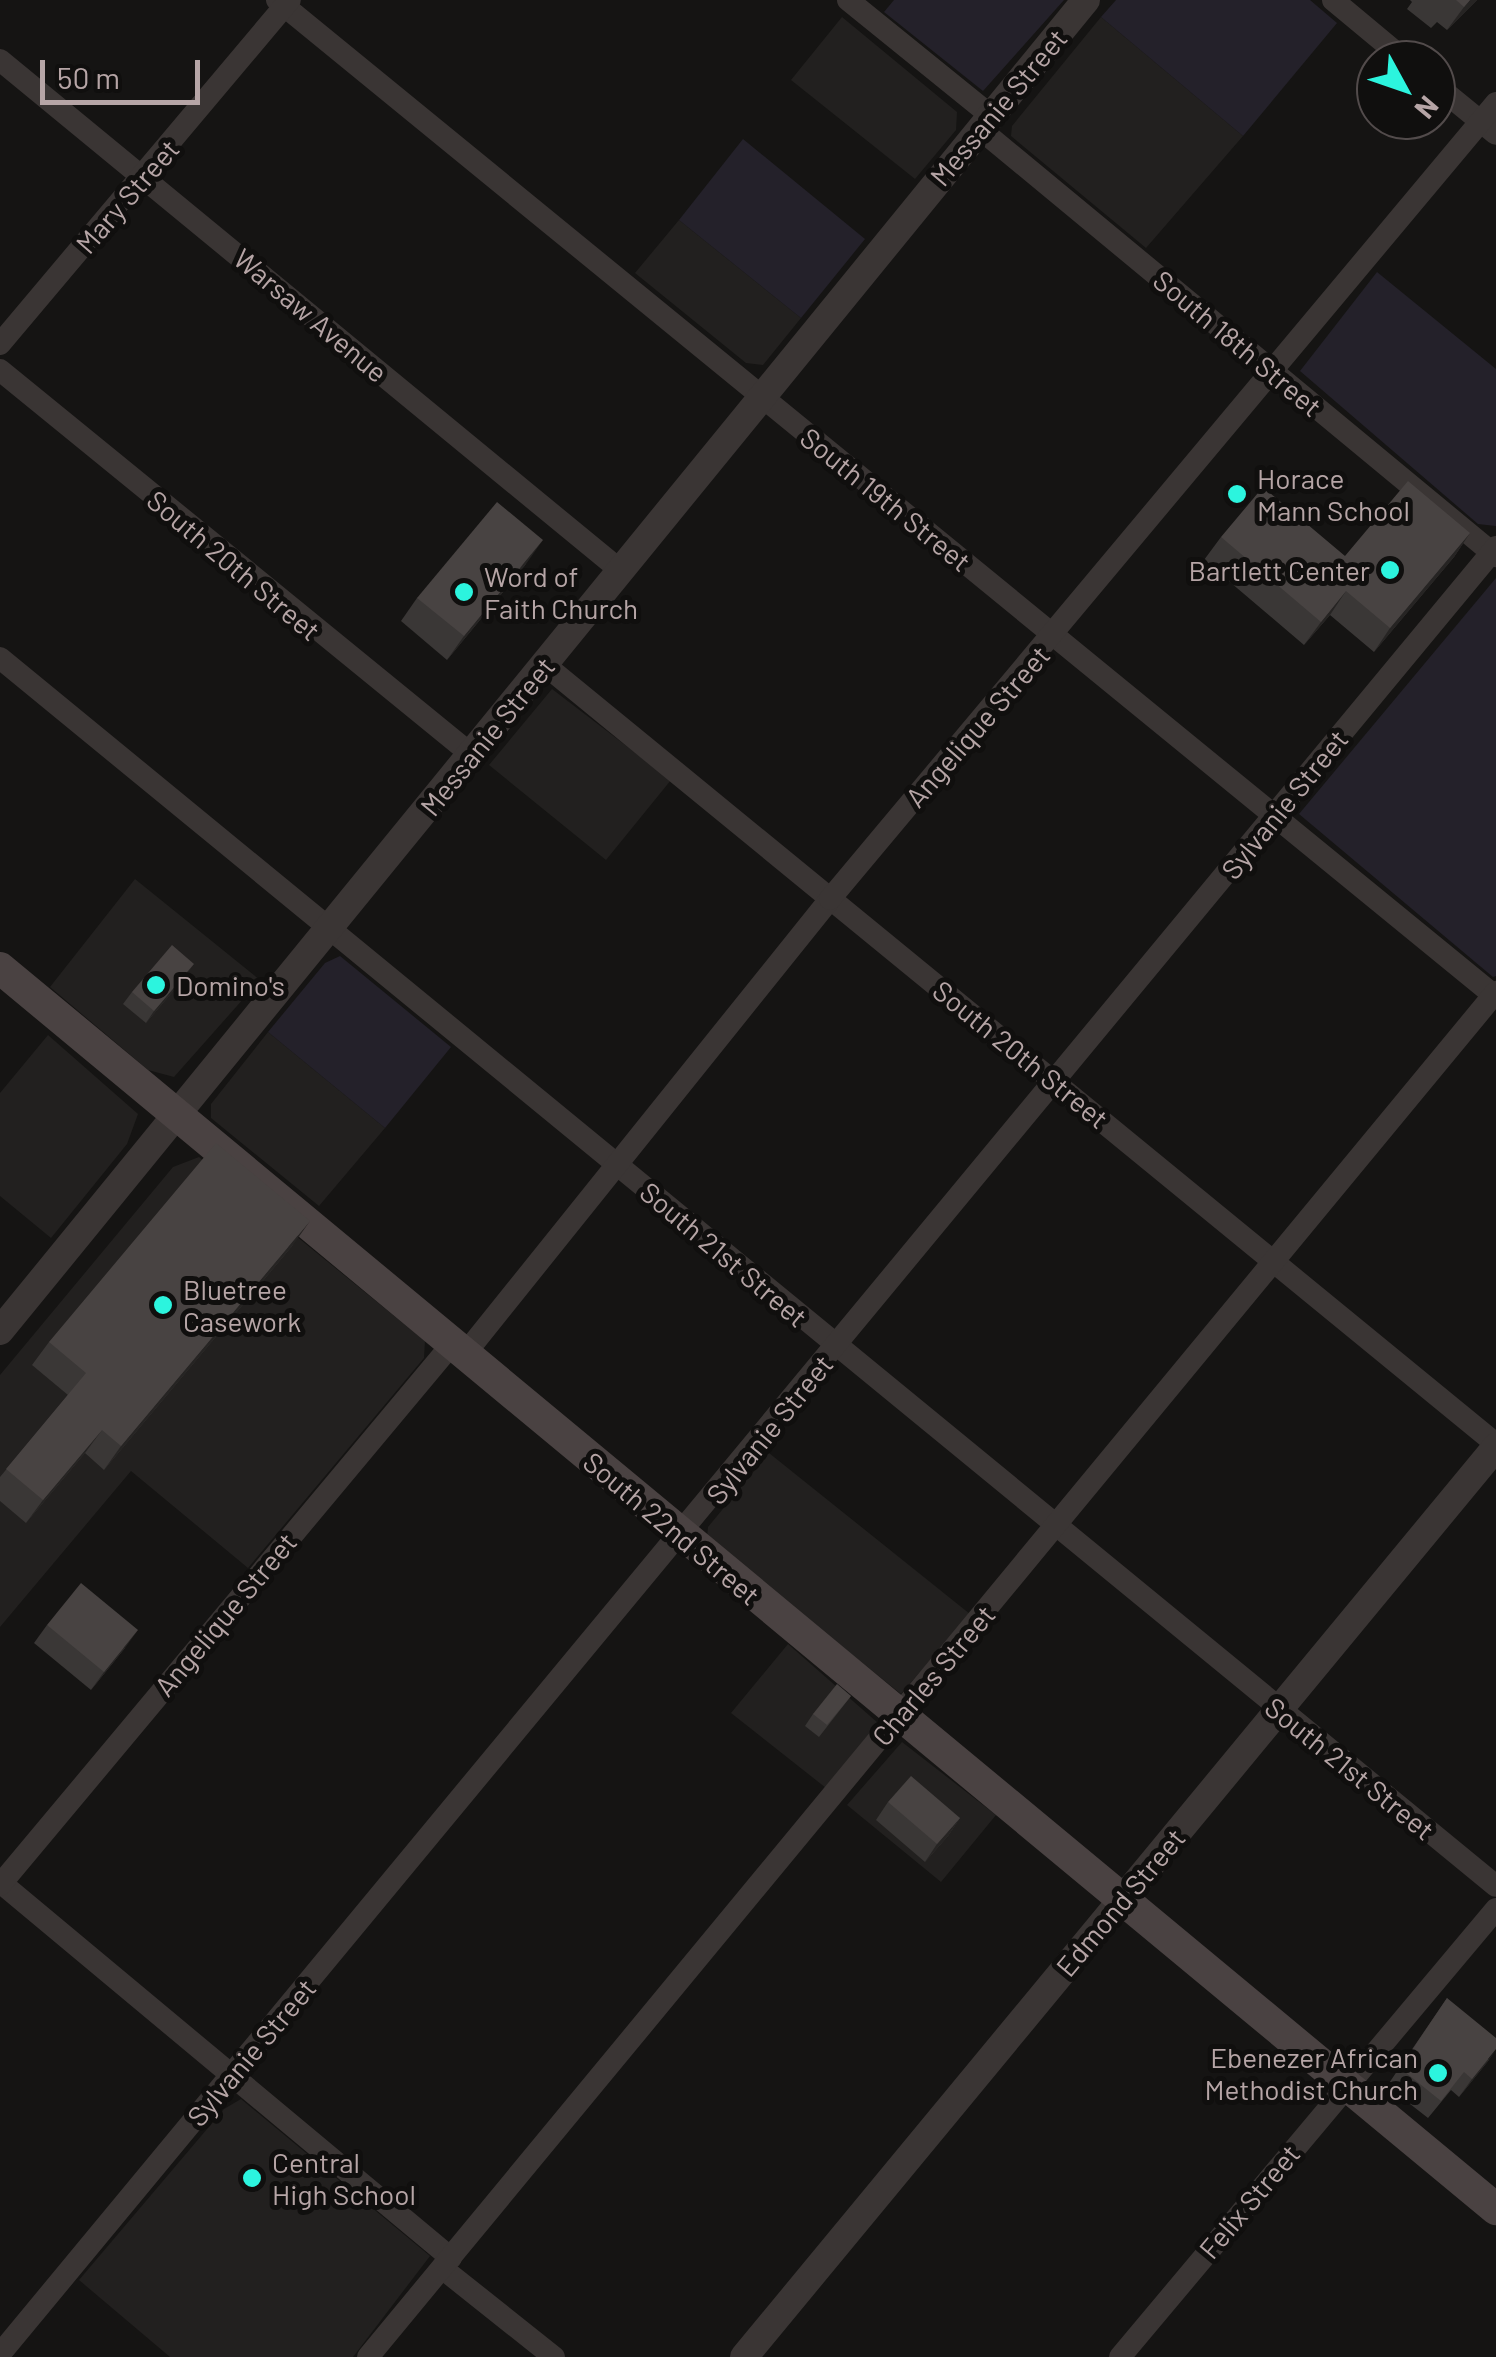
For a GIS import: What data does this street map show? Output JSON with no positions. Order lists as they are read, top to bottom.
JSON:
{
  "streets": {
    "main road": ["South 22nd Street"],
    "street": [
      "Messanie Street",
      "Mary Street",
      "Warsaw Avenue",
      "South 18th Street",
      "South 19th Street",
      "South 20th Street",
      "Angelique Street",
      "Sylvanie Street",
      "South 21st Street",
      "Charles Street",
      "Edmond Street",
      "Felix Street"
    ]
  },
  "crossings": [
    ["Messanie Street", "Warsaw Avenue"],
    ["Messanie Street", "South 18th Street"],
    ["Messanie Street", "South 19th Street"],
    ["Messanie Street", "South 20th Street"],
    ["Messanie Street", "South 21st Street"],
    ["Messanie Street", "South 22nd Street"],
    ["Mary Street", "Warsaw Avenue"],
    ["Mary Street", "South 19th Street"],
    ["South 18th Street", "Angelique Street"],
    ["South 18th Street", "Sylvanie Street"],
    ["South 19th Street", "Angelique Street"],
    ["South 19th Street", "Sylvanie Street"],
    ["South 19th Street", "Charles Street"],
    ["South 20th Street", "Angelique Street"],
    ["South 20th Street", "Sylvanie Street"],
    ["South 20th Street", "Charles Street"],
    ["South 20th Street", "Edmond Street"],
    ["Angelique Street", "South 21st Street"],
    ["Angelique Street", "South 22nd Street"],
    ["Sylvanie Street", "South 21st Street"],
    ["Sylvanie Street", "South 22nd Street"],
    ["South 21st Street", "Charles Street"],
    ["South 21st Street", "Edmond Street"],
    ["South 22nd Street", "Charles Street"],
    ["South 22nd Street", "Edmond Street"],
    ["South 22nd Street", "Felix Street"]
  ],
  "places": [
    "Horace Mann School",
    "Bartlett Center",
    "Word of Faith Church",
    "Domino's",
    "Bluetree Casework",
    "Ebenezer African Methodist Church",
    "Central High School"
  ],
  "scale_bar": "50 m",
  "north": "bottom right"
}
